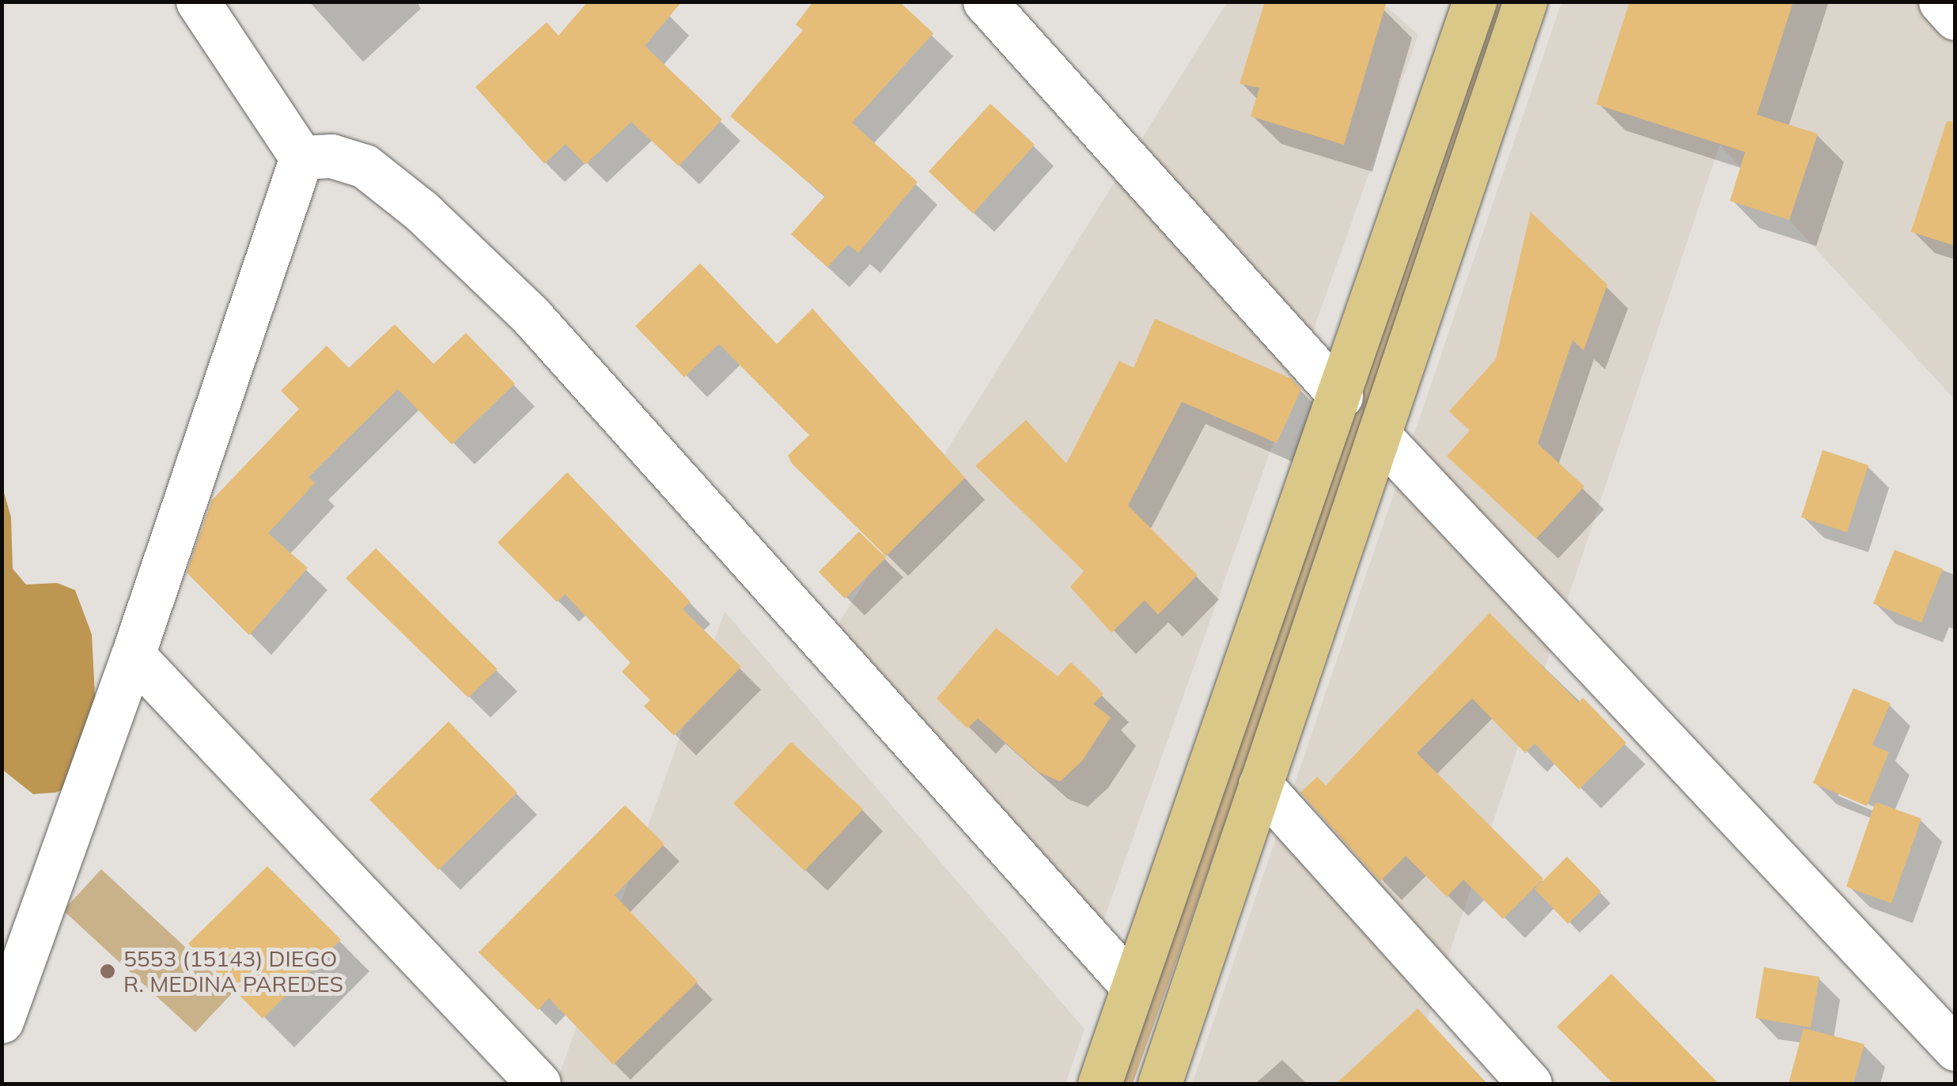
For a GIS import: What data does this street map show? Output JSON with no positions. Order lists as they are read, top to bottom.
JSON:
{
  "places": ["5553 (15143) DIEGO R. MEDINA PAREDES"]
}
